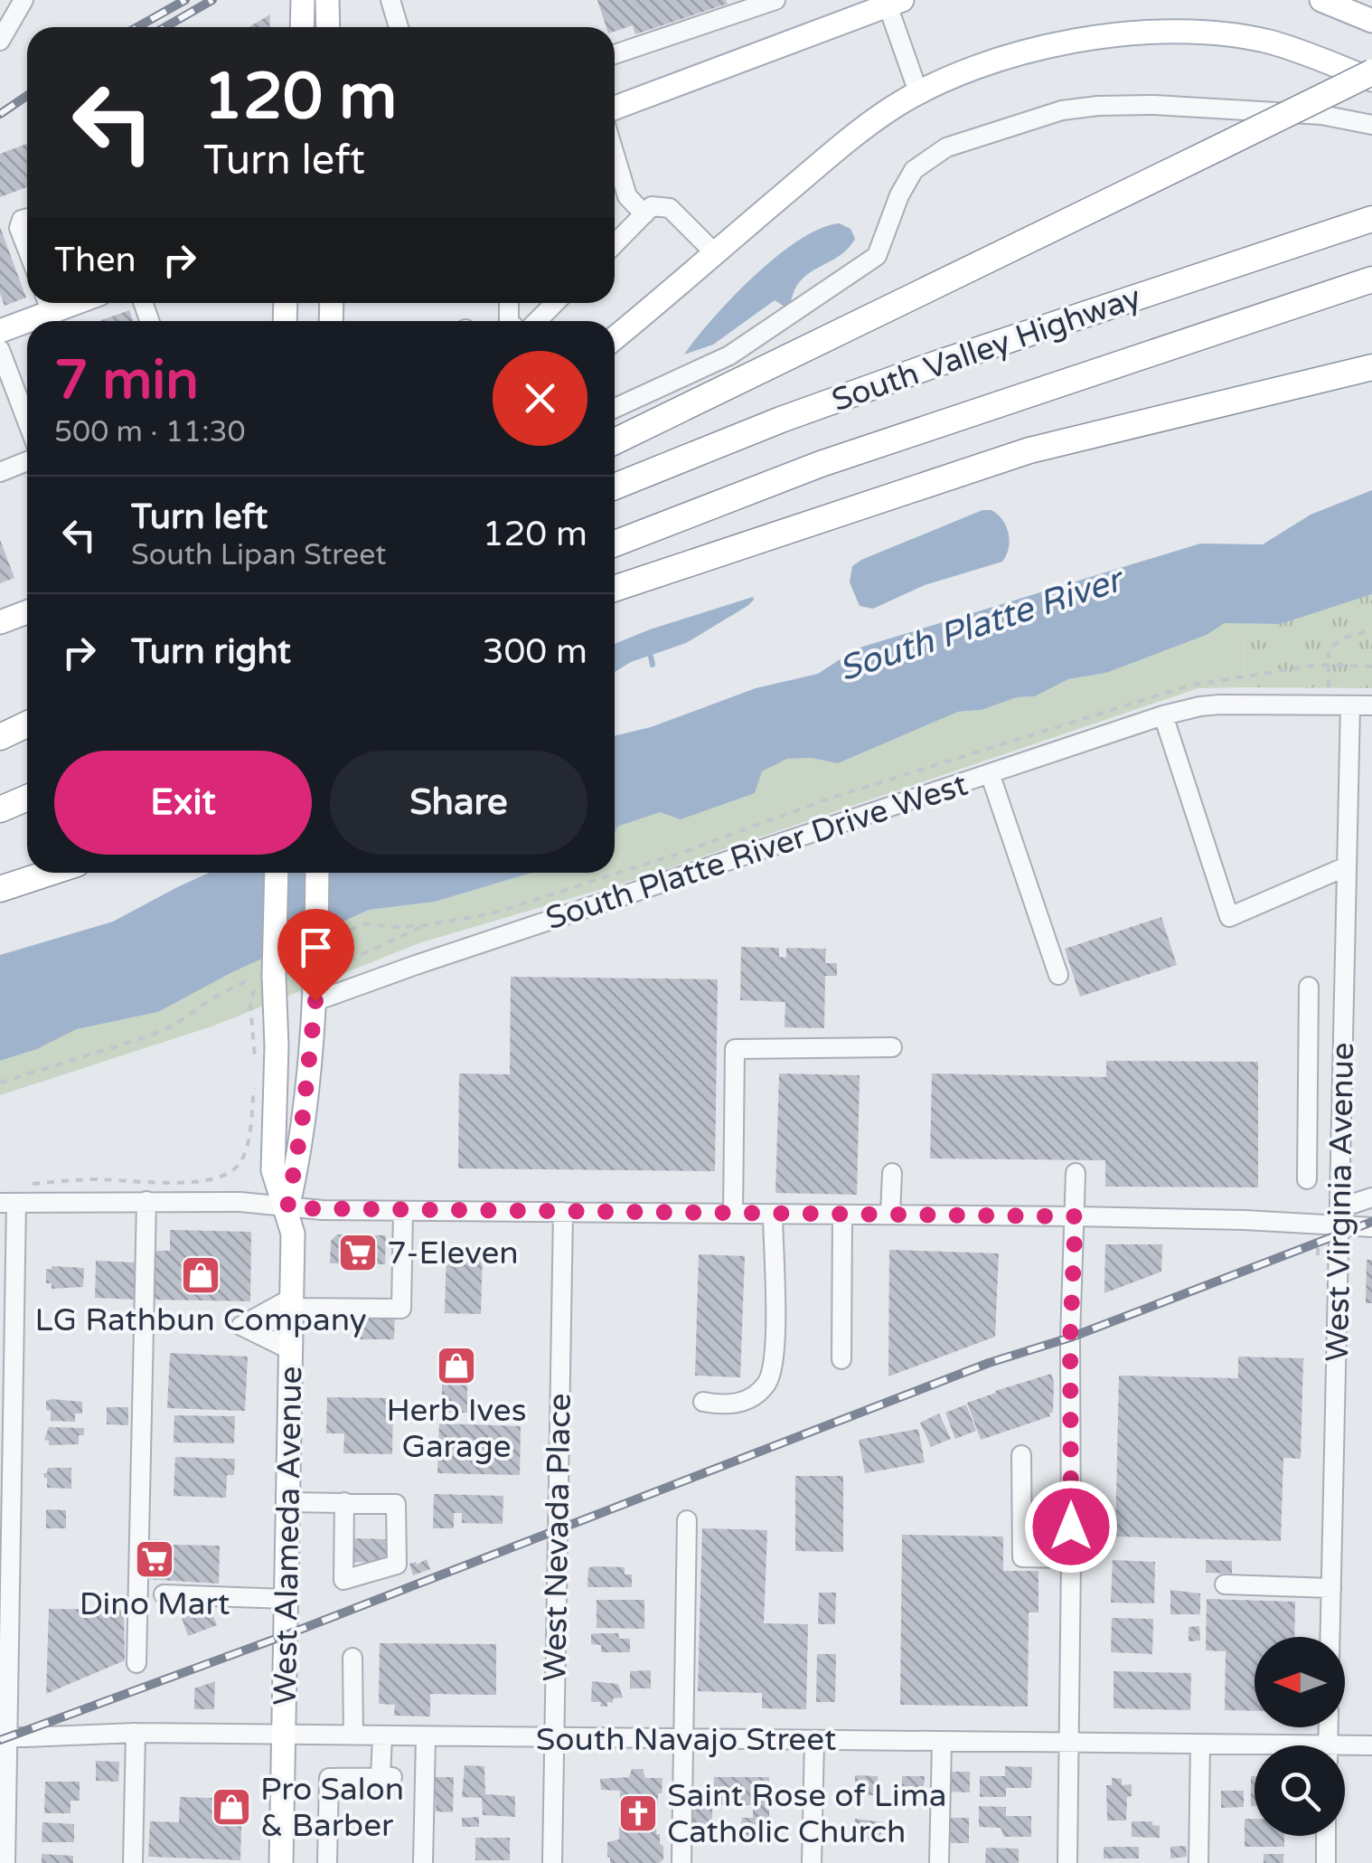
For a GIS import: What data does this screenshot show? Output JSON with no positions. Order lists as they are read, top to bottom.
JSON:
{
  "streets": {
    "highway": ["South Valley Highway"],
    "main road": ["West Alameda Avenue"],
    "street": [
      "South Platte River Drive West",
      "West Virginia Avenue",
      "West Nevada Place",
      "South Navajo Street"
    ]
  },
  "crossings": [
    ["South Platte River Drive West", "West Virginia Avenue"],
    ["South Platte River Drive West", "West Alameda Avenue"],
    ["West Alameda Avenue", "South Navajo Street"],
    ["West Nevada Place", "South Navajo Street"]
  ],
  "water": ["South Platte River"],
  "places": {
    "supermarket": ["7-Eleven", "Dino Mart"],
    "shop": ["LG Rathbun Company", "Herb Ives Garage", "Pro Salon & Barber"],
    "church": ["Saint Rose of Lima Catholic Church"]
  },
  "north": "left",
  "page": {
    "turn": ["120 m", "Turn left"],
    "then": "Then",
    "heading": ["7 min", "500 m · 11:30"],
    "list": [
      {
        "name": "Turn left",
        "note": "South Lipan Street",
        "value": "120 m"
      },
      {
        "name": "Turn right",
        "value": "300 m"
      }
    ],
    "buttons": ["Exit", "Share"]
  }
}
